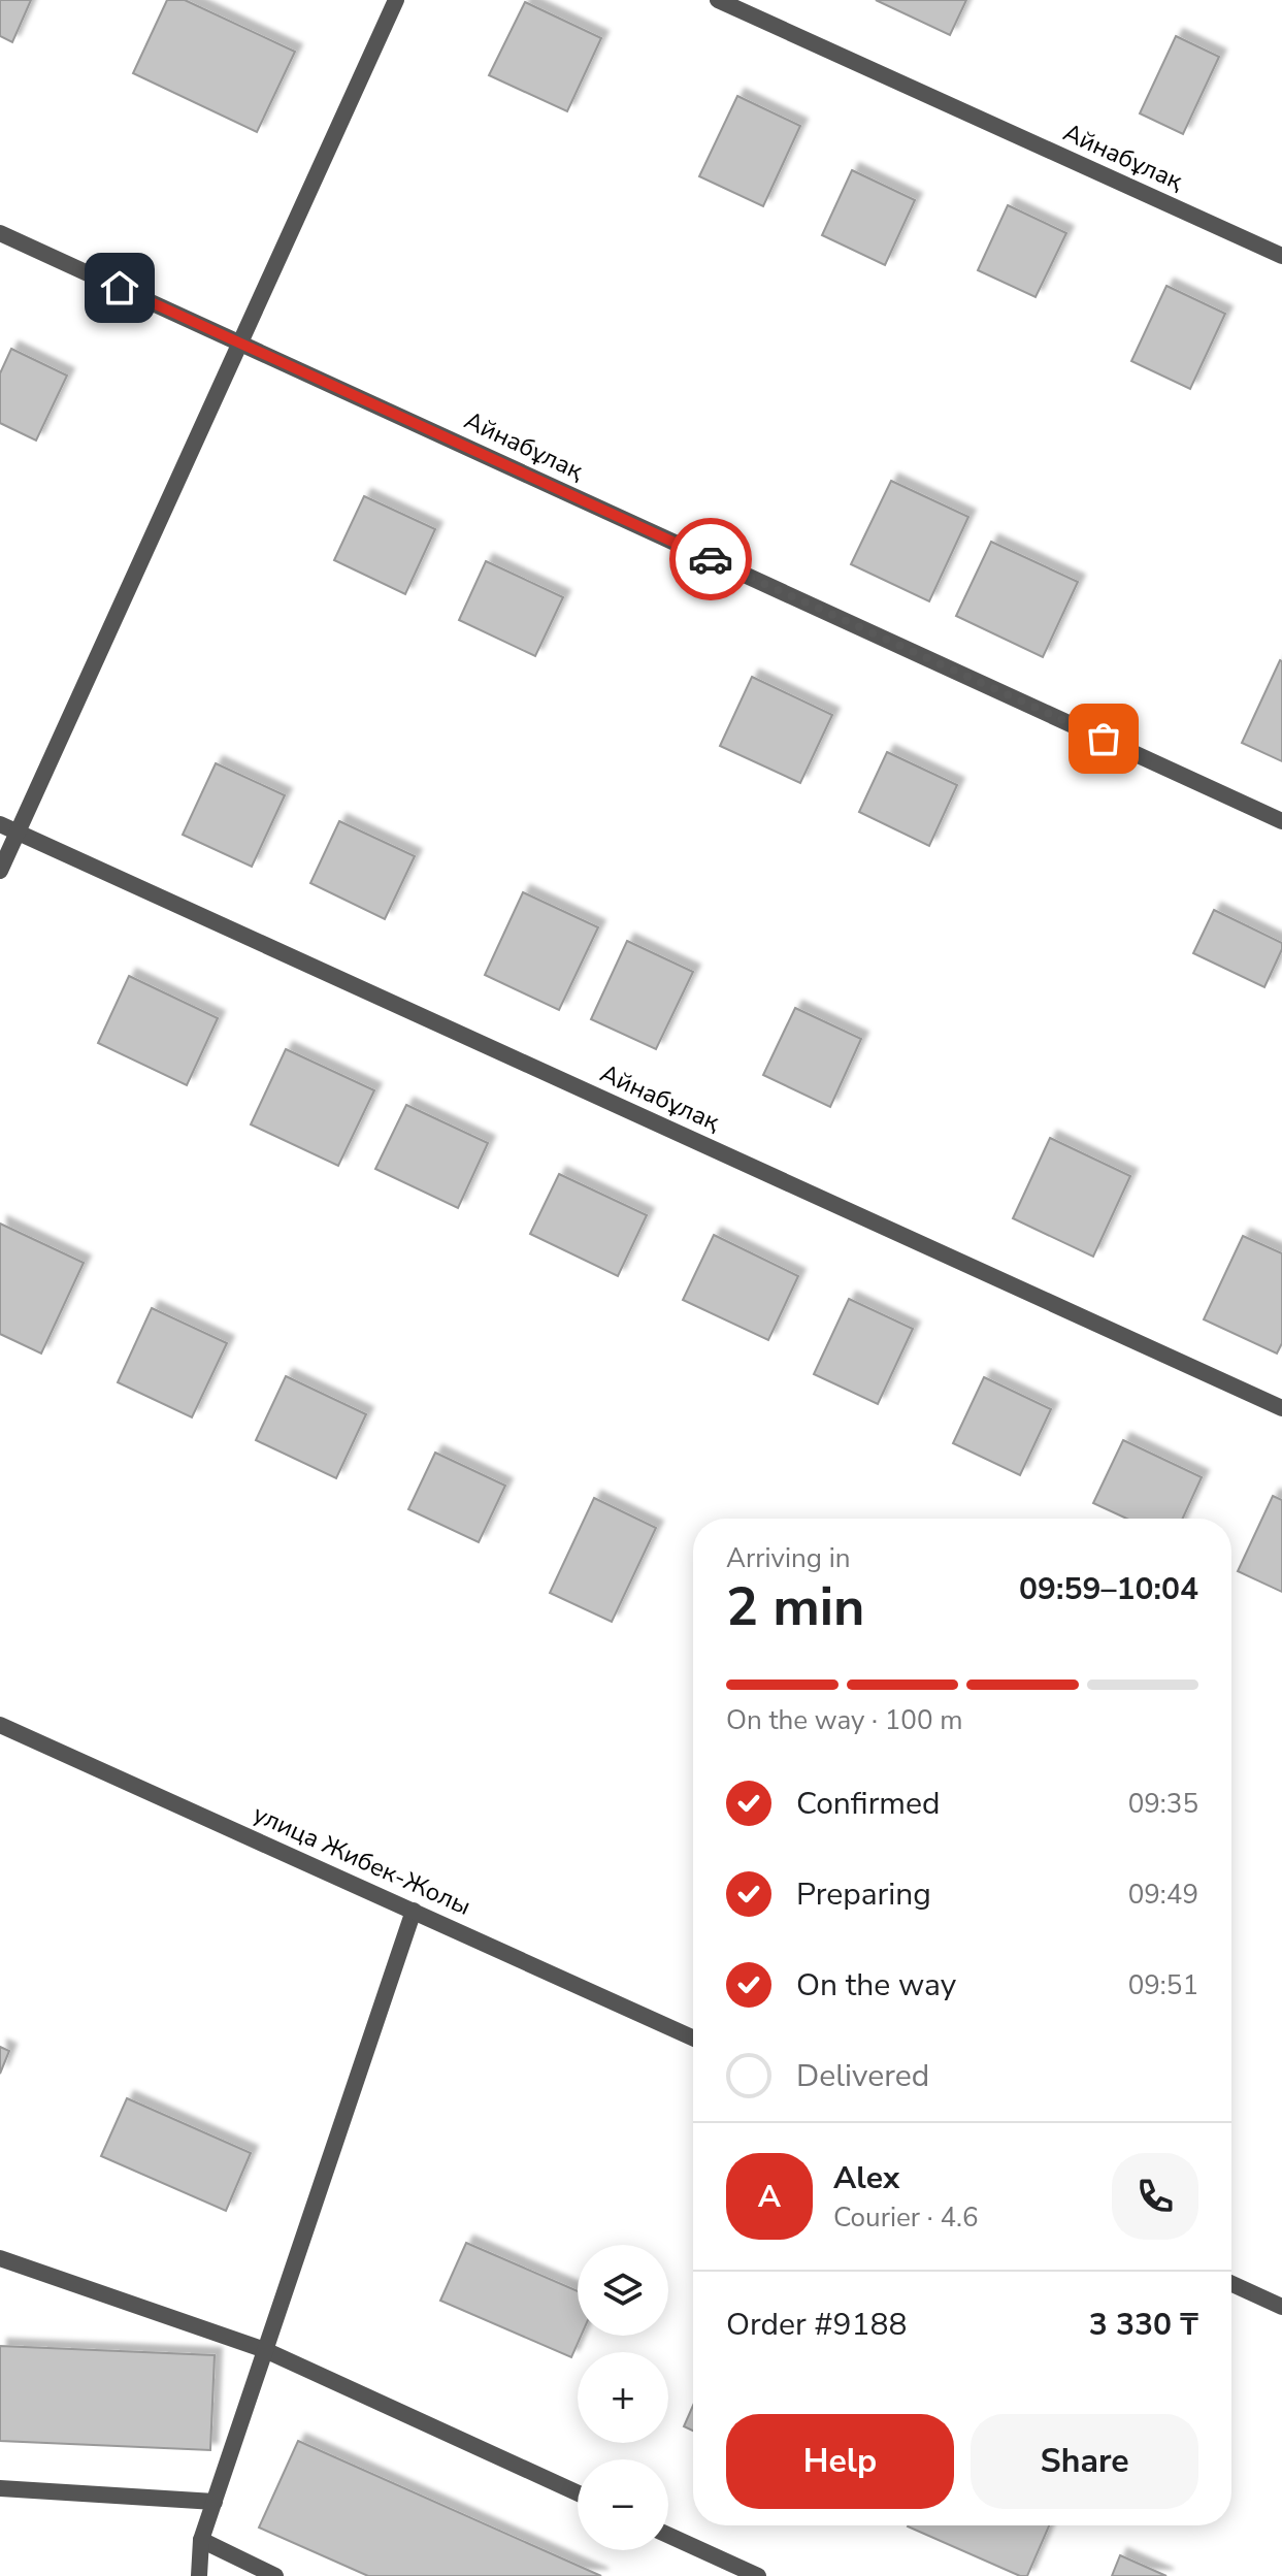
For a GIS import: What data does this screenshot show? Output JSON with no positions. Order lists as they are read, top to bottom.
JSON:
{
  "streets": {
    "street": ["Айнабұлақ", "улица Жибек-Жолы"]
  },
  "page": {
    "heading": ["2 min", "Arriving in", "09:59–10:04"],
    "panel": [
      "Alex",
      "Courier · 4.6",
      "Order #9188",
      "3 330 ₸"
    ],
    "bar": "On the way · 100 m",
    "list": [
      ["Confirmed", "09:35"],
      ["Preparing", "09:49"],
      ["On the way", "09:51"],
      "Delivered"
    ],
    "round": "A",
    "map_buttons": ["+", "−"],
    "buttons": ["Help", "Share"]
  }
}
